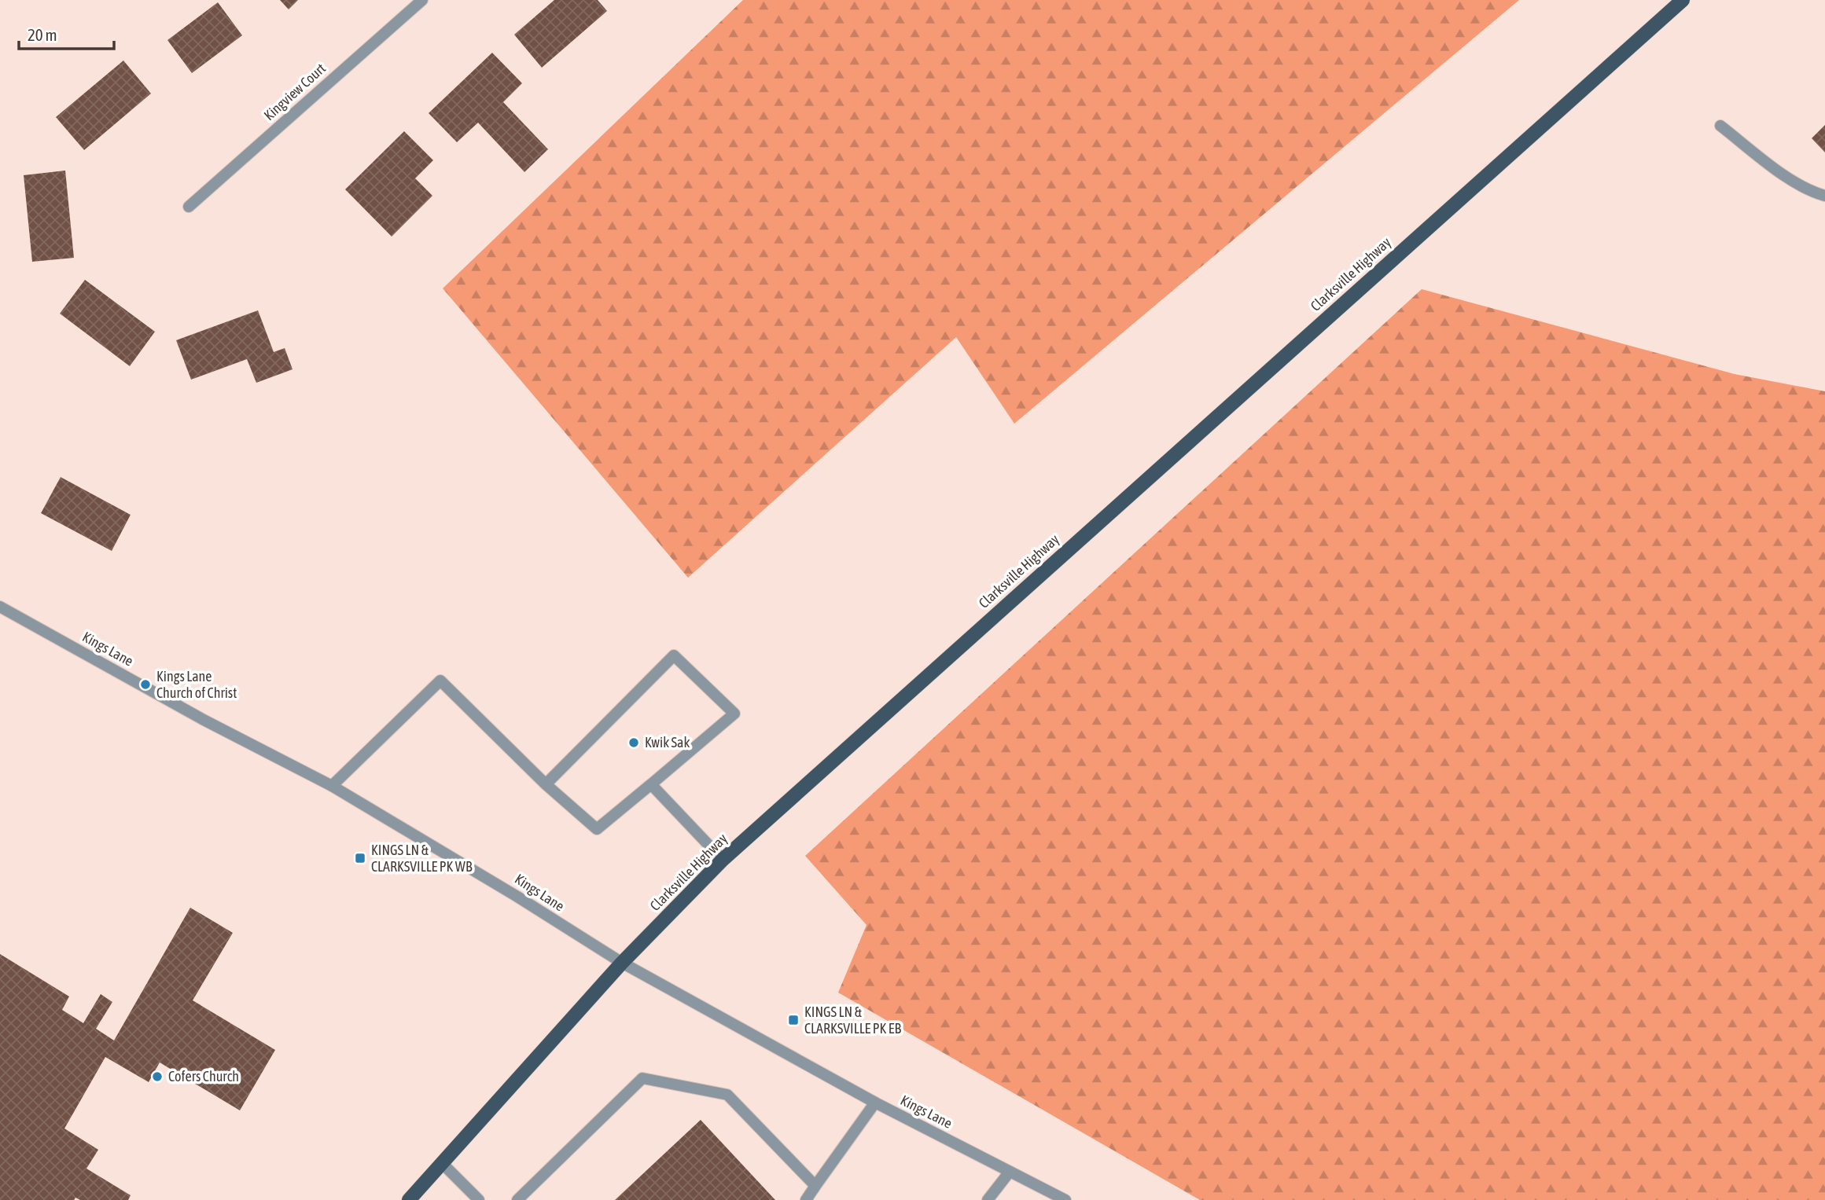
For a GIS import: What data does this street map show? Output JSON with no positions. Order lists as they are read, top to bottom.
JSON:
{
  "streets": {
    "main road": ["Clarksville Highway"],
    "street": ["Kingview Court", "Kings Lane"]
  },
  "crossings": [
    ["Clarksville Highway", "Kings Lane"]
  ],
  "places": {
    "other": ["Kings Lane Church of Christ", "Kwik Sak", "Cofers Church"],
    "transit": ["KINGS LN & CLARKSVILLE PK WB", "KINGS LN & CLARKSVILLE PK EB"]
  },
  "scale_bar": "20 m"
}
